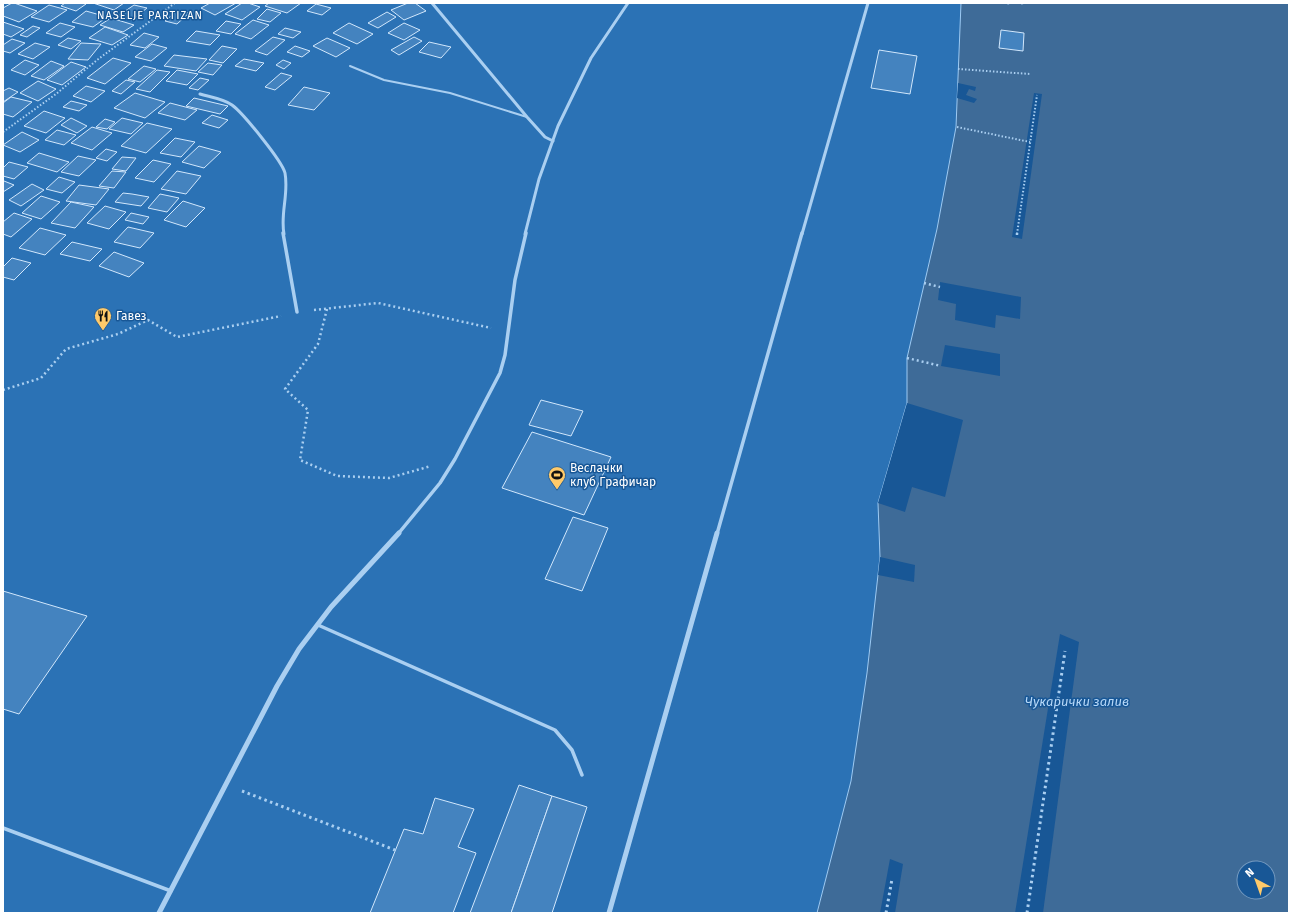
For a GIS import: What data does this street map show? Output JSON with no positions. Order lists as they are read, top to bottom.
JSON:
{
  "districts": ["NASELJE PARTIZAN"],
  "water": ["Чукарички залив"],
  "places": {
    "restaurant": ["Гавез"],
    "sports": ["Веслачки клуб Графичар"]
  },
  "north": "top left"
}
